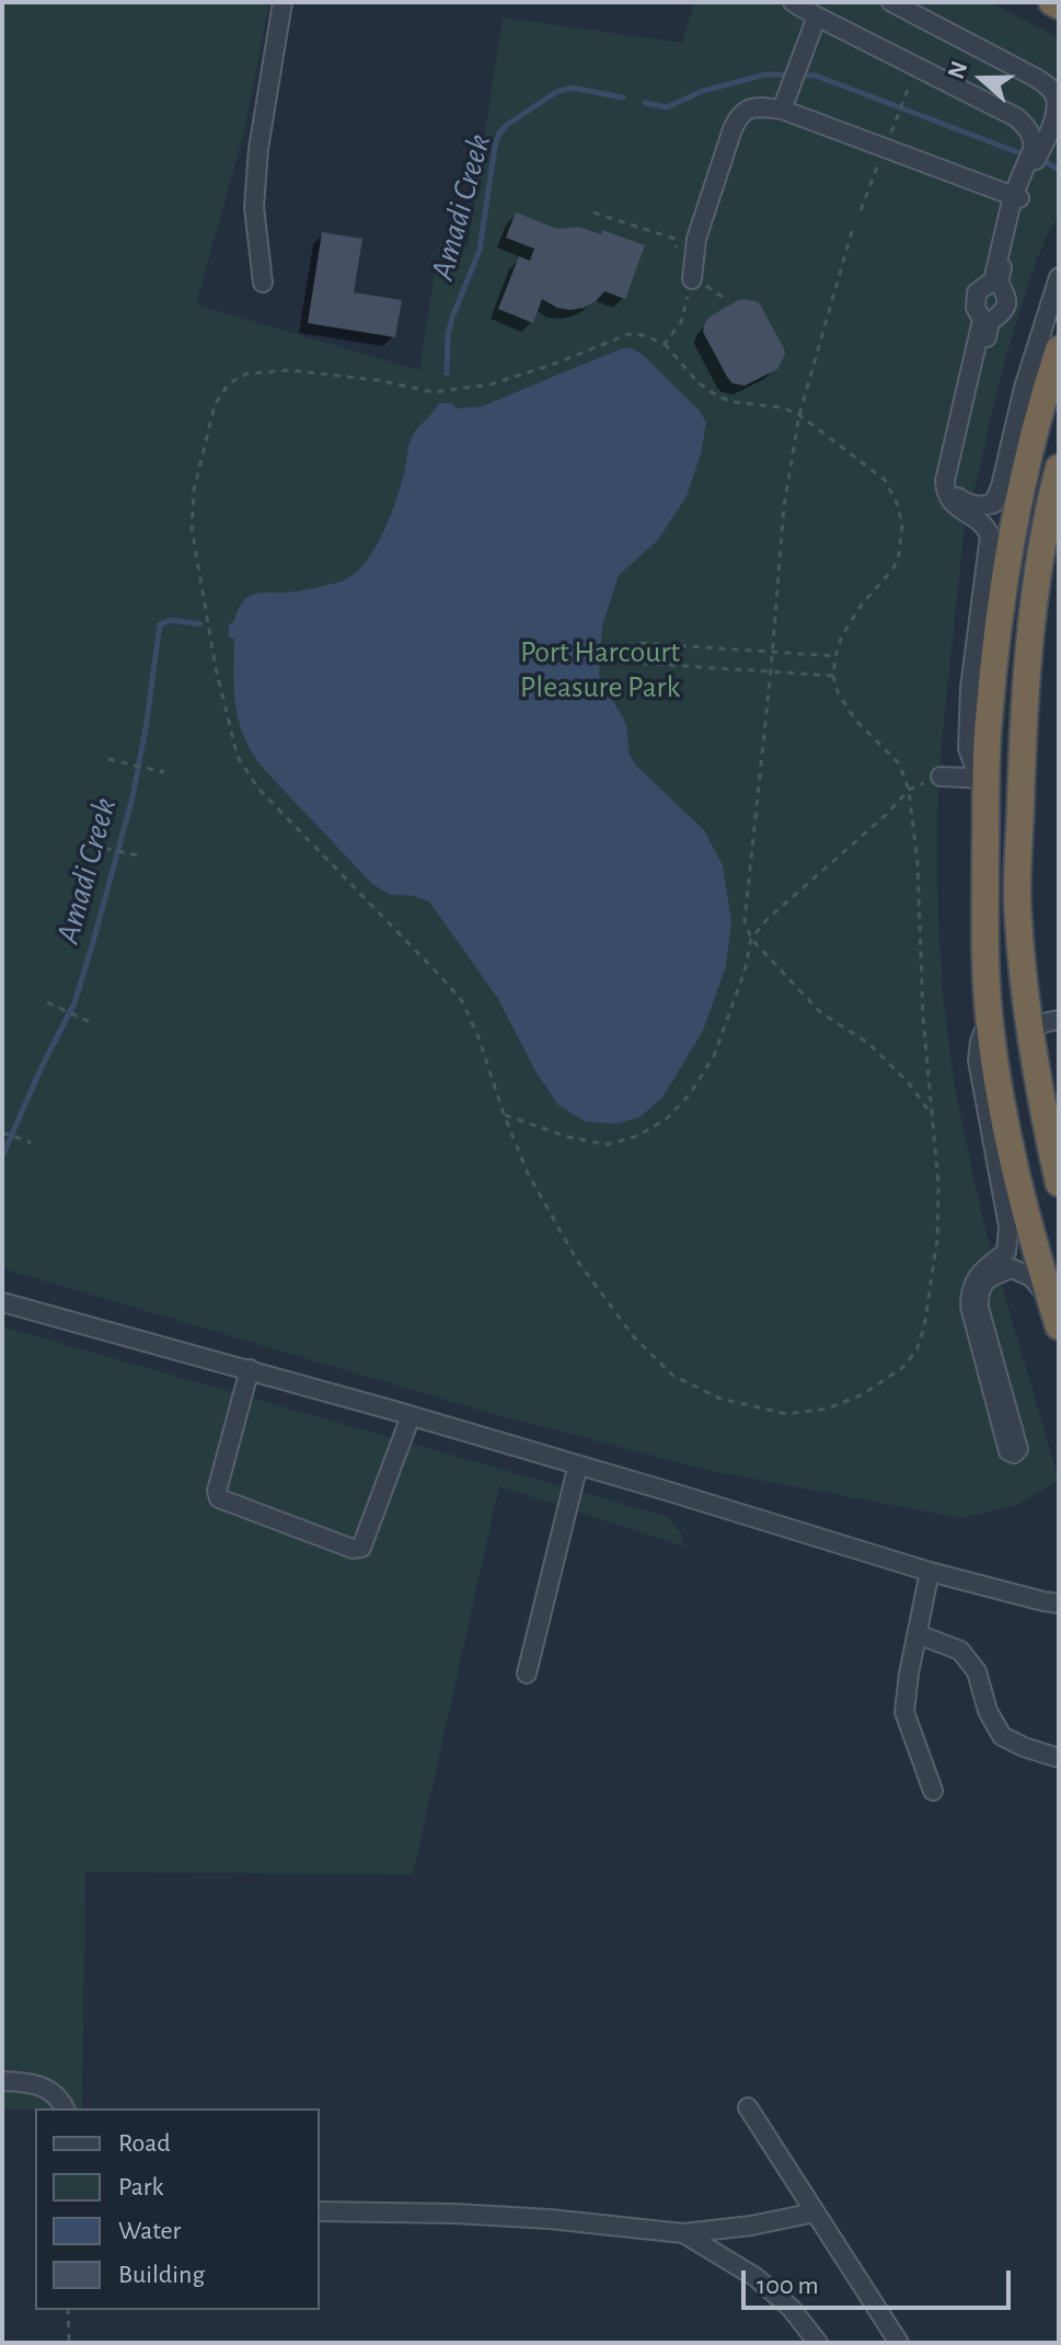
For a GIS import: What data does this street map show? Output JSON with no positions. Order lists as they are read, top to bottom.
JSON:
{
  "water": ["Amadi Creek"],
  "parks": ["Port Harcourt Pleasure Park"],
  "legend": [
    "Road",
    "Park",
    "Water",
    "Building"
  ],
  "scale_bar": "100 m",
  "north": "left"
}
